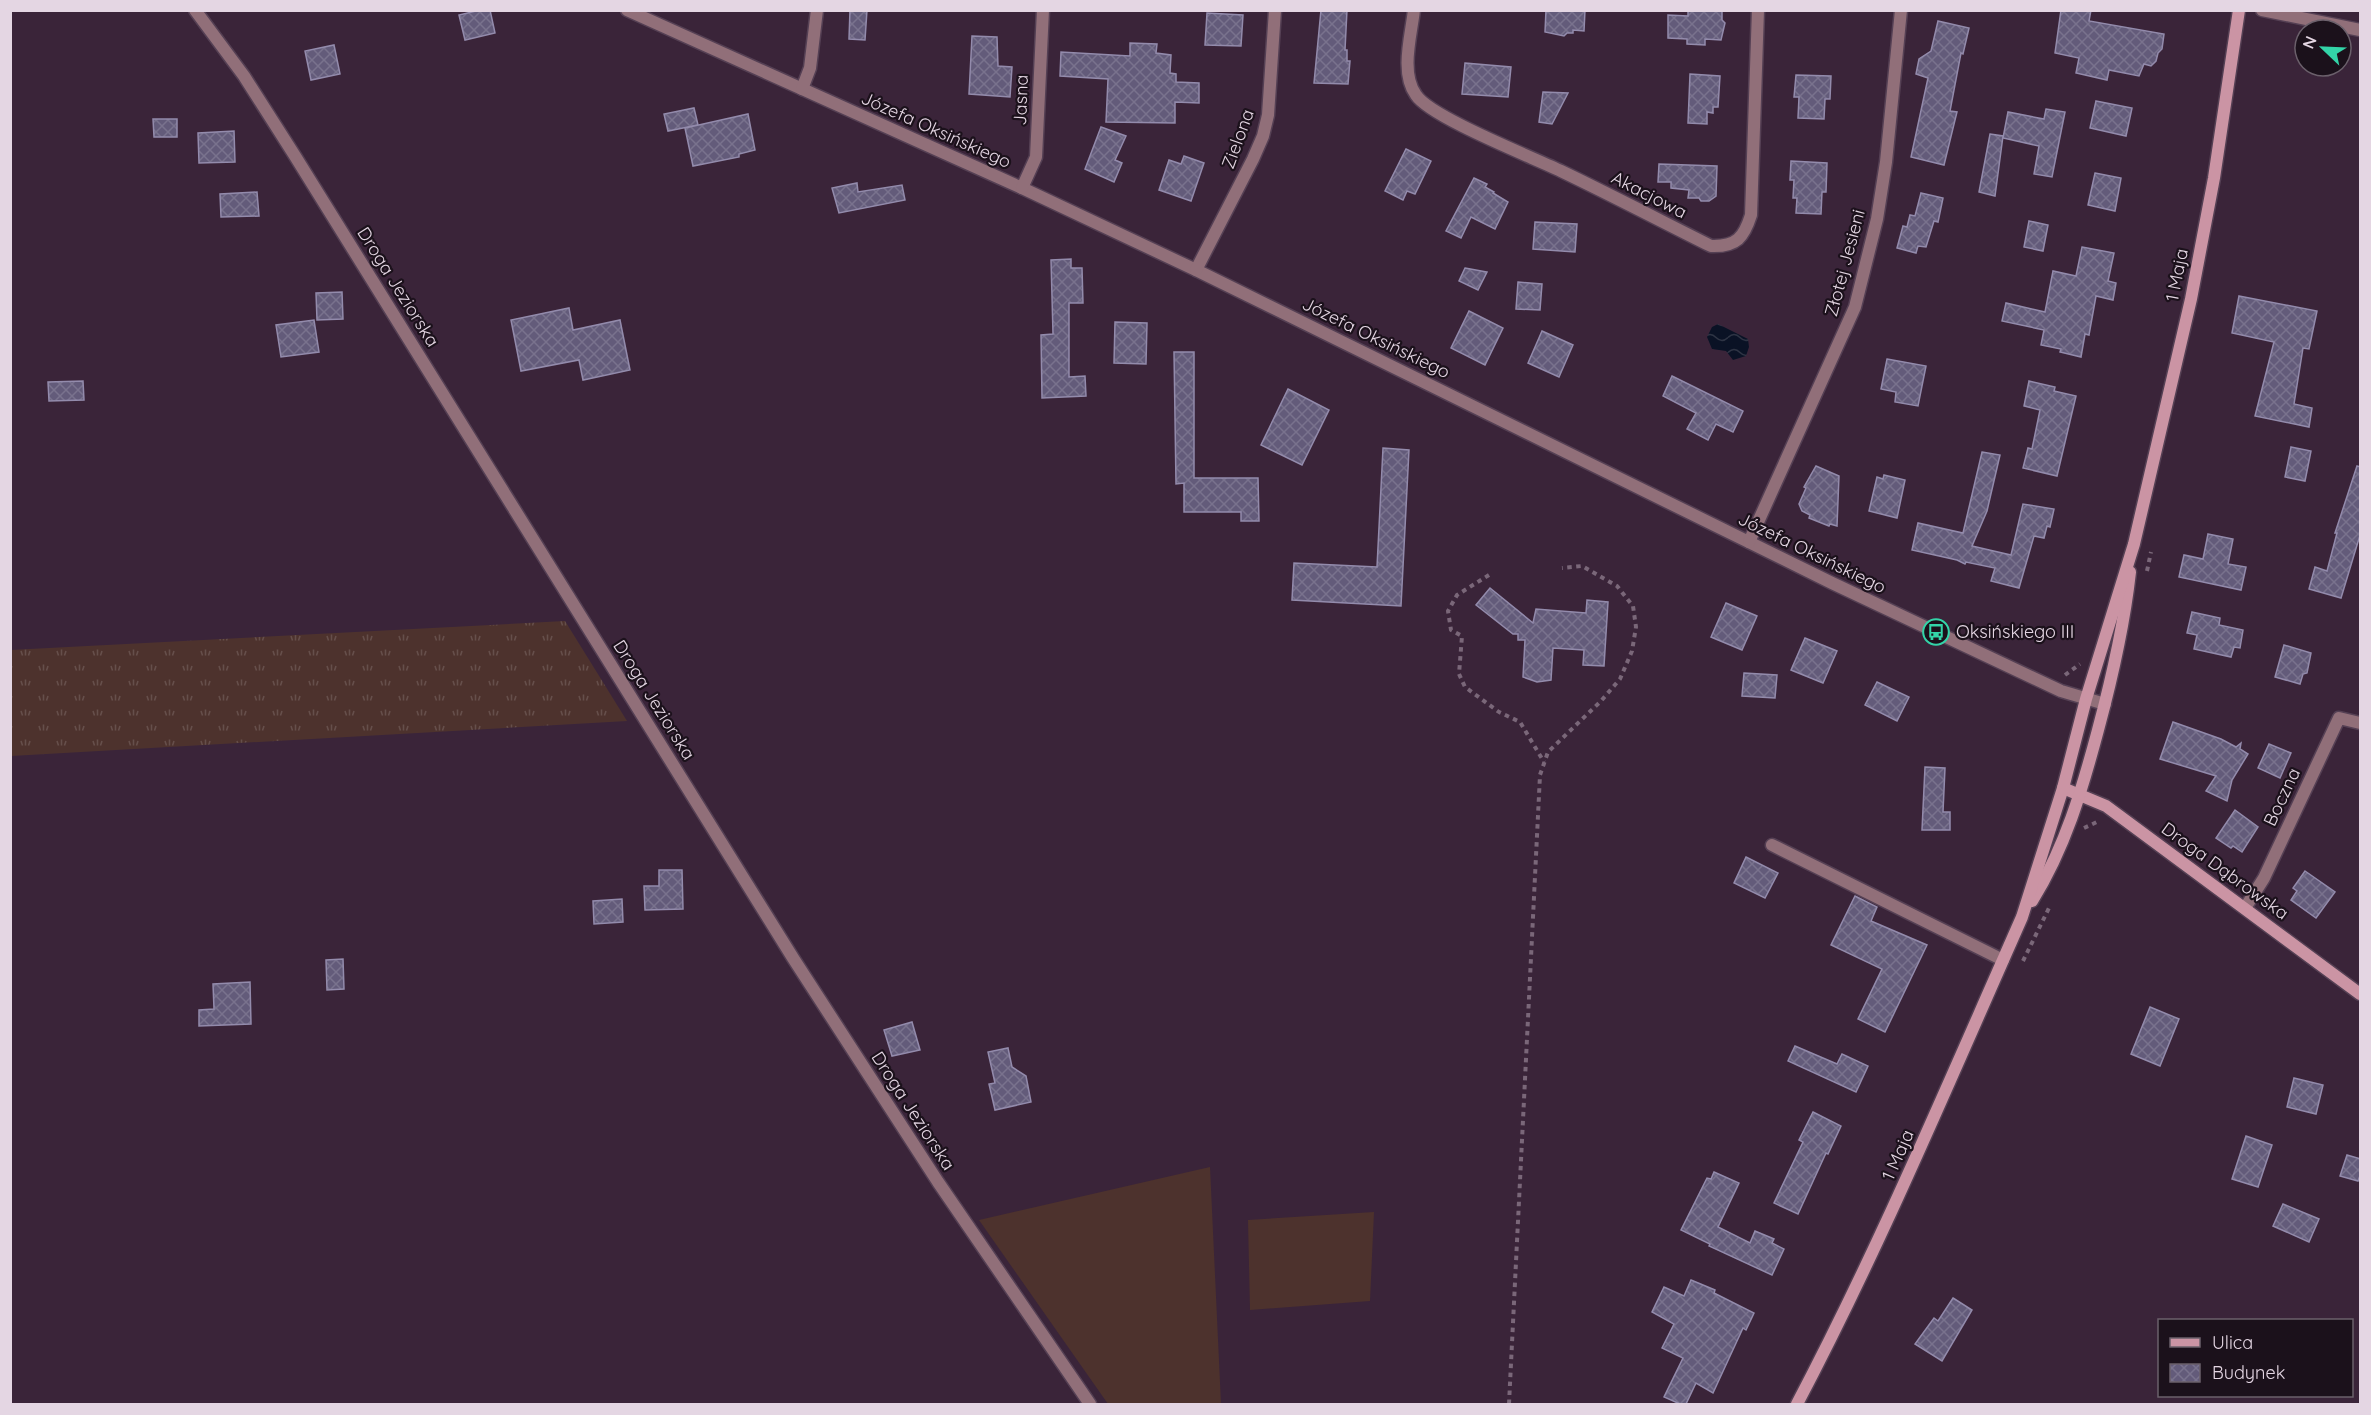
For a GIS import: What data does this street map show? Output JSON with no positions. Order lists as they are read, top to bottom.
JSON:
{
  "streets": {
    "main road": ["1 Maja", "Droga Dąbrowska"],
    "street": [
      "Jasna",
      "Józefa Oksińskiego",
      "Zielona",
      "Akacjowa",
      "Złotej Jesieni",
      "Droga Jeziorska",
      "Boczna"
    ]
  },
  "crossings": [
    ["Jasna", "Józefa Oksińskiego"],
    ["Józefa Oksińskiego", "Zielona"],
    ["Józefa Oksińskiego", "Złotej Jesieni"],
    ["Józefa Oksińskiego", "1 Maja"],
    ["1 Maja", "Droga Dąbrowska"],
    ["Boczna", "Droga Dąbrowska"]
  ],
  "places": {
    "bus stop": ["Oksińskiego III"]
  },
  "legend": ["Ulica", "Budynek"],
  "north": "top left"
}
